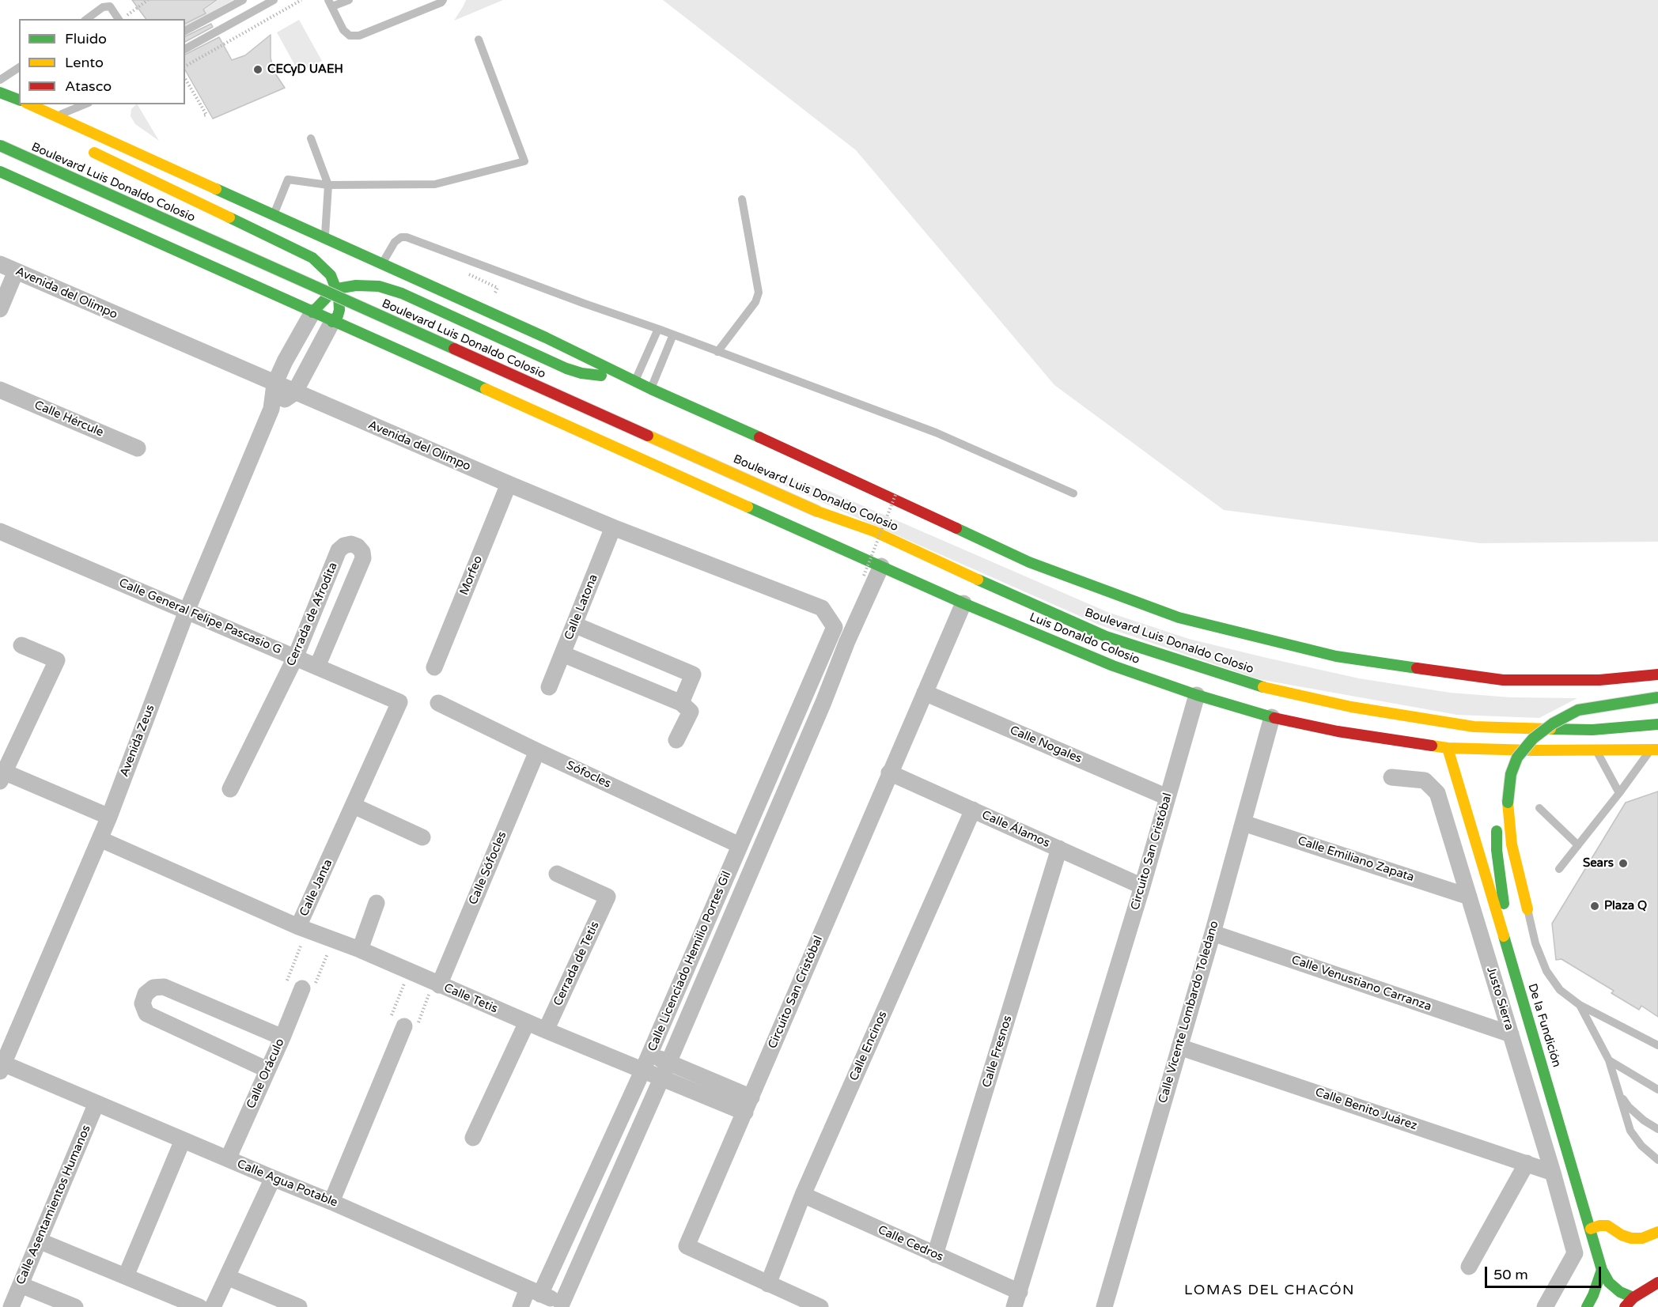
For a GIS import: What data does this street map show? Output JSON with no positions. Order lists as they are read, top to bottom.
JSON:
{
  "streets": {
    "main road": ["Boulevard Luis Donaldo Colosio", "Luis Donaldo Colosio", "De la Fundición"],
    "street": [
      "Avenida del Olimpo",
      "Calle Hércule",
      "Morfeo",
      "Calle Latona",
      "Cerrada de Afrodita",
      "Calle General Felipe Pascasio G",
      "Avenida Zeus",
      "Calle Nogales",
      "Sófocles",
      "Calle Álamos",
      "Circuito San Cristóbal",
      "Calle Emiliano Zapata",
      "Calle Sófocles",
      "Calle Janta",
      "Calle Licenciado Hemilio Portes Gil",
      "Cerrada de Tetis",
      "Calle Venustiano Carranza",
      "Calle Tetis",
      "Justo Sierra",
      "Calle Vicente Lombardo Toledano",
      "Calle Encinos",
      "Calle Fresnos",
      "Calle Oráculo",
      "Calle Benito Juárez",
      "Calle Agua Potable",
      "Calle Asentamientos Humanos",
      "Calle Cedros"
    ]
  },
  "crossings": [
    ["Avenida del Olimpo", "Morfeo"],
    ["Avenida del Olimpo", "Calle Latona"],
    ["Avenida del Olimpo", "Avenida Zeus"],
    ["Avenida del Olimpo", "Calle Licenciado Hemilio Portes Gil"],
    ["Cerrada de Afrodita", "Calle General Felipe Pascasio G"],
    ["Calle General Felipe Pascasio G", "Avenida Zeus"],
    ["Calle General Felipe Pascasio G", "Calle Janta"],
    ["Luis Donaldo Colosio", "Avenida Zeus"],
    ["Luis Donaldo Colosio", "Circuito San Cristóbal"],
    ["Luis Donaldo Colosio", "Calle Vicente Lombardo Toledano"],
    ["Luis Donaldo Colosio", "De la Fundición"],
    ["Avenida Zeus", "Calle Janta"],
    ["Avenida Zeus", "Calle Agua Potable"],
    ["Calle Nogales", "Circuito San Cristóbal"],
    ["Sófocles", "Calle Sófocles"],
    ["Sófocles", "Calle Licenciado Hemilio Portes Gil"],
    ["Calle Álamos", "Circuito San Cristóbal"],
    ["Calle Álamos", "Calle Encinos"],
    ["Calle Álamos", "Calle Fresnos"],
    ["Circuito San Cristóbal", "Calle Tetis"],
    ["Circuito San Cristóbal", "Calle Encinos"],
    ["Circuito San Cristóbal", "Calle Cedros"],
    ["Calle Emiliano Zapata", "Justo Sierra"],
    ["Calle Emiliano Zapata", "Calle Vicente Lombardo Toledano"],
    ["Calle Sófocles", "Calle Tetis"],
    ["Calle Janta", "Calle Tetis"],
    ["Calle Licenciado Hemilio Portes Gil", "Calle Tetis"],
    ["Calle Licenciado Hemilio Portes Gil", "Calle Agua Potable"],
    ["Cerrada de Tetis", "Calle Tetis"],
    ["Calle Venustiano Carranza", "Justo Sierra"],
    ["Calle Venustiano Carranza", "Calle Vicente Lombardo Toledano"],
    ["Justo Sierra", "Calle Benito Juárez"],
    ["Calle Vicente Lombardo Toledano", "Calle Benito Juárez"],
    ["Calle Encinos", "Calle Cedros"],
    ["Calle Fresnos", "Calle Cedros"],
    ["Calle Oráculo", "Calle Agua Potable"],
    ["Calle Agua Potable", "Calle Asentamientos Humanos"]
  ],
  "districts": ["LOMAS DEL CHACÓN"],
  "places": ["CECyD UAEH", "Sears", "Plaza Q"],
  "legend": ["Fluido", "Lento", "Atasco"],
  "scale_bar": "50 m"
}
